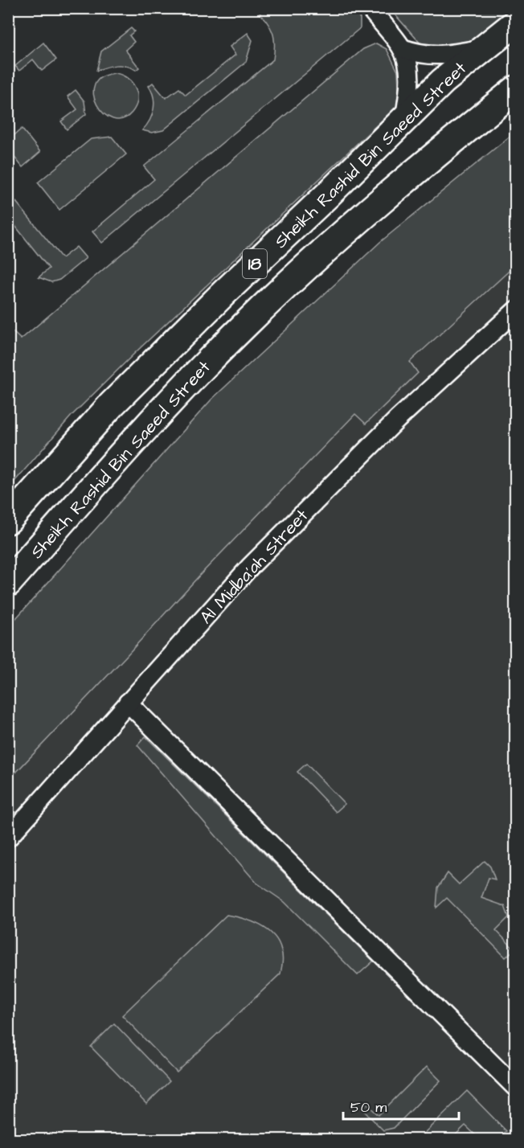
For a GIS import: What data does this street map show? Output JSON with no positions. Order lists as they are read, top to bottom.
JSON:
{
  "streets": {
    "main road": ["Sheikh Rashid Bin Saeed Street", "18"],
    "street": ["Al Midba'ah Street"]
  },
  "scale_bar": "50 m"
}
